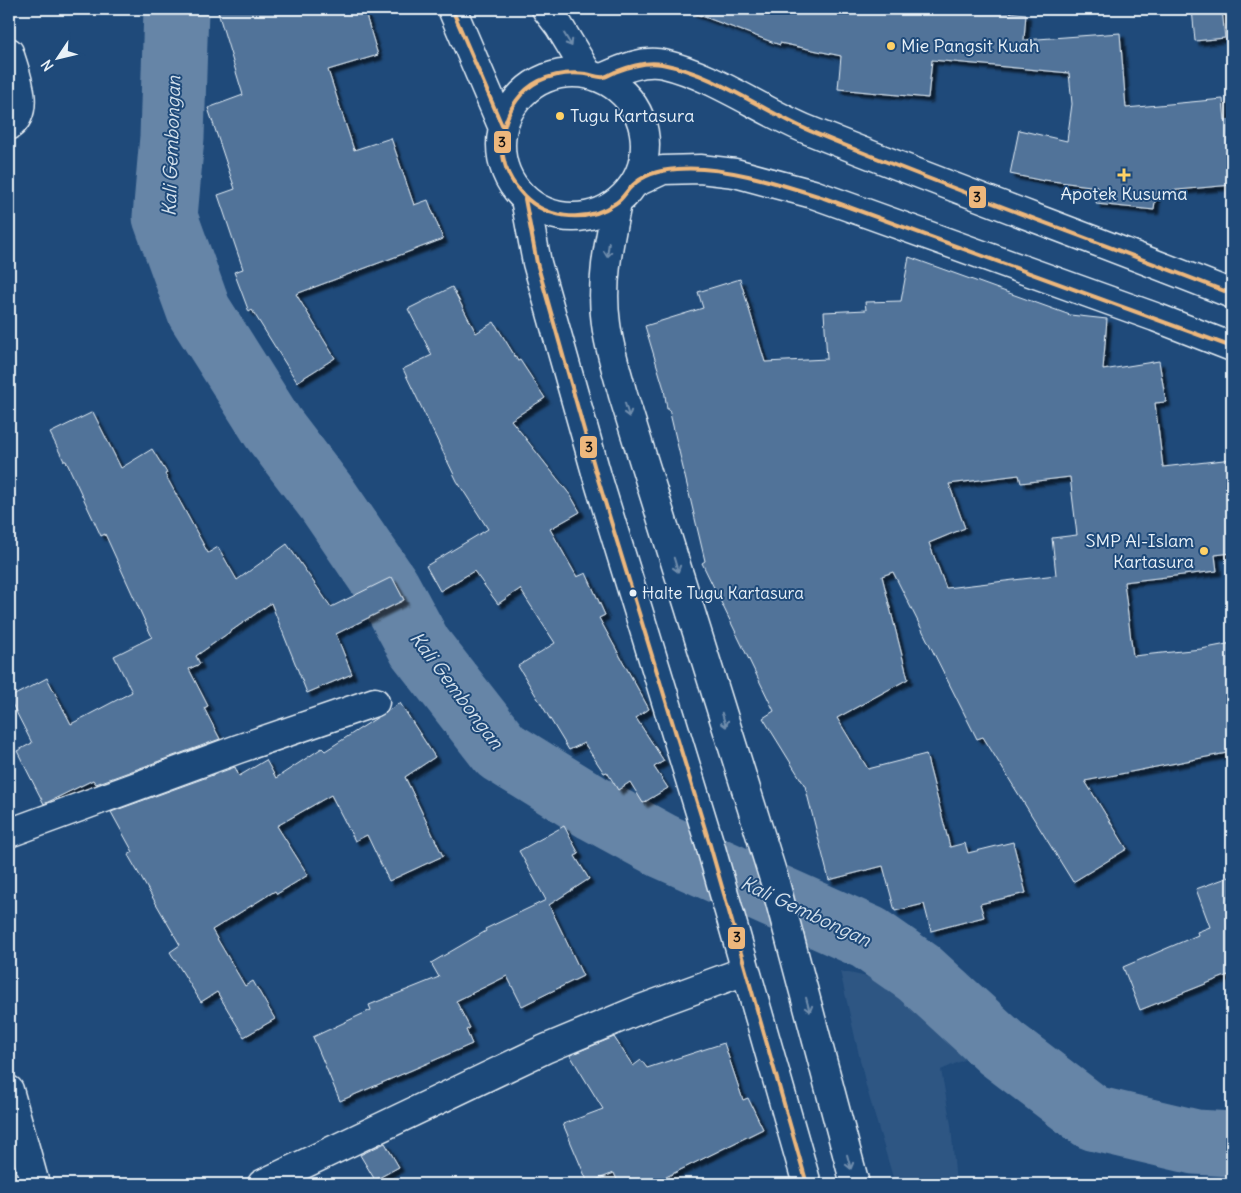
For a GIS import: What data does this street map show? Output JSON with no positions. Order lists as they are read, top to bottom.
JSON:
{
  "water": ["Kali Gembongan"],
  "places": {
    "other": [
      "Mie Pangsit Kuah",
      "Tugu Kartasura",
      "SMP Al-Islam Kartasura",
      "Halte Tugu Kartasura"
    ],
    "health": ["Apotek Kusuma"]
  },
  "lines": ["transit line 3"],
  "north": "bottom left"
}
